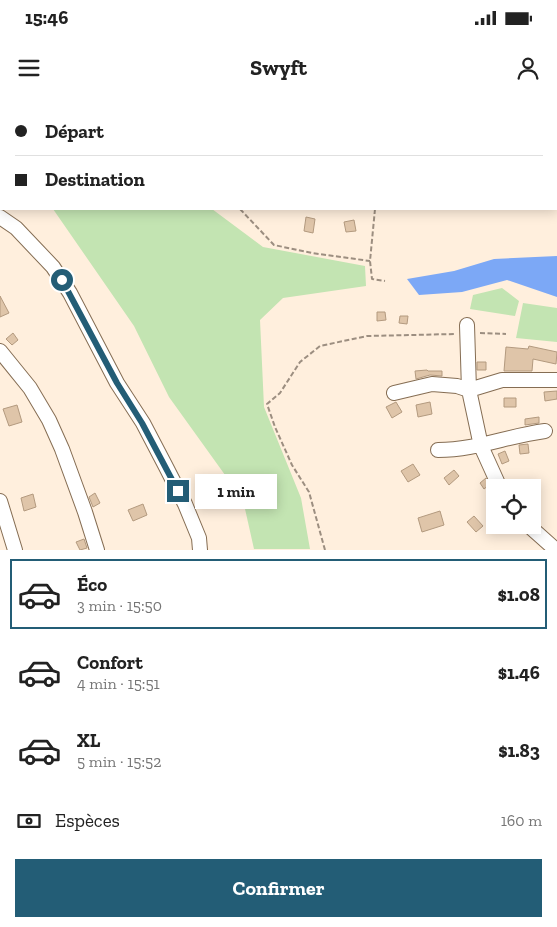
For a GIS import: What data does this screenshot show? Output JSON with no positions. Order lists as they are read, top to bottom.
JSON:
{
  "page": {
    "status": "15:46",
    "header": "Swyft",
    "banner": ["Départ", "Destination"],
    "bubble": "1 min",
    "list": [
      {
        "name": "Éco",
        "note": "3 min · 15:50",
        "value": "$1.08"
      },
      {
        "name": "Confort",
        "note": "4 min · 15:51",
        "value": "$1.46"
      },
      {
        "name": "XL",
        "note": "5 min · 15:52",
        "value": "$1.83"
      }
    ],
    "pay": ["Espèces", "160 m"],
    "buttons": "Confirmer"
  }
}
